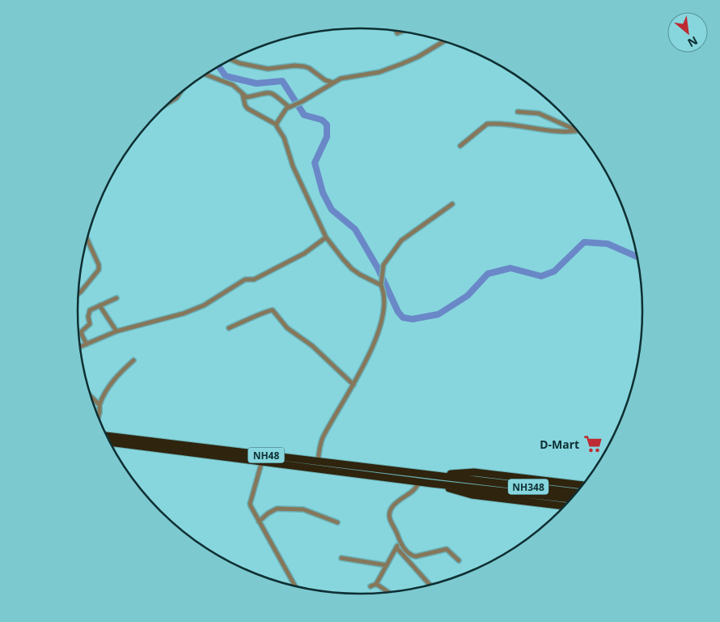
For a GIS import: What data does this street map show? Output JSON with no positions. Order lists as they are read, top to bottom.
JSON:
{
  "streets": {
    "highway": ["NH48", "NH348"]
  },
  "crossings": [
    ["NH48", "NH348"]
  ],
  "places": {
    "supermarket": ["D-Mart"]
  },
  "north": "bottom right"
}
